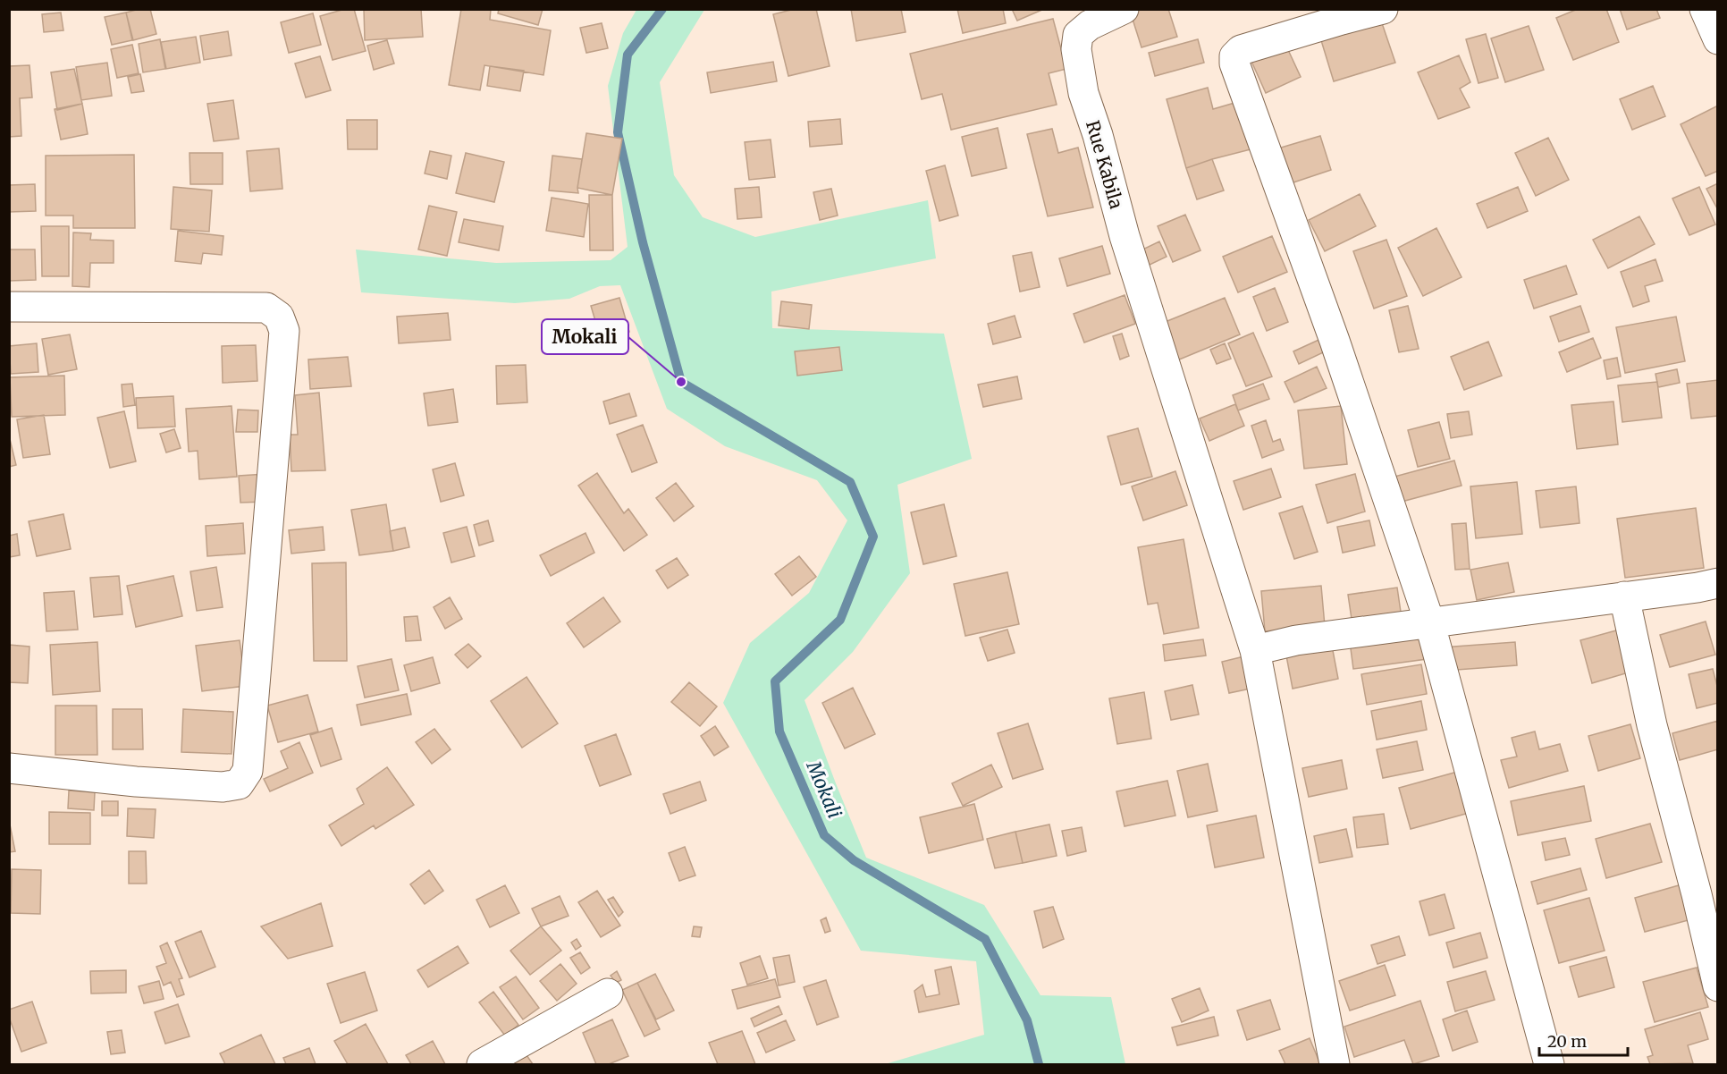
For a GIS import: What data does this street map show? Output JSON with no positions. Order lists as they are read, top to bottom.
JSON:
{
  "streets": {
    "street": ["Rue Kabila"]
  },
  "water": ["Mokali"],
  "places": ["Mokali"],
  "scale_bar": "20 m"
}
